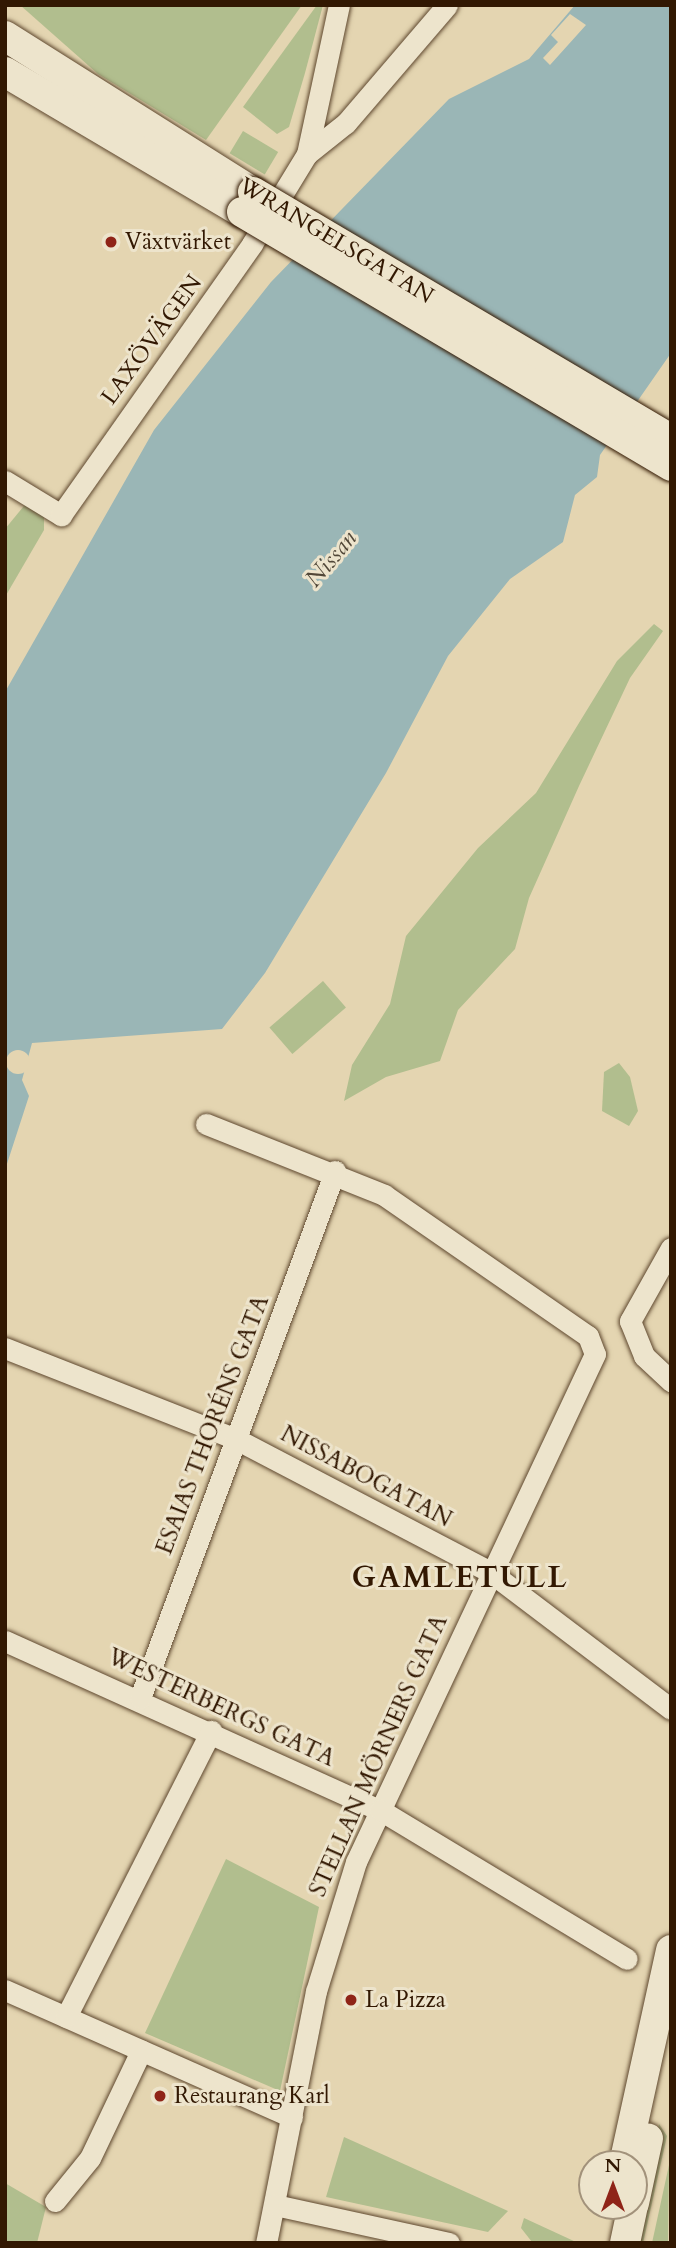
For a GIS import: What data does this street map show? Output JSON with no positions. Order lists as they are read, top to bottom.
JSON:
{
  "streets": {
    "main road": ["WRANGELSGATAN"],
    "street": [
      "LAXÖVÄGEN",
      "ESAIAS THORÉNS GATA",
      "NISSABOGATAN",
      "WESTERBERGS GATA",
      "STELLAN MÖRNERS GATA"
    ]
  },
  "crossings": [
    ["ESAIAS THORÉNS GATA", "NISSABOGATAN"],
    ["ESAIAS THORÉNS GATA", "WESTERBERGS GATA"],
    ["ESAIAS THORÉNS GATA", "STELLAN MÖRNERS GATA"],
    ["NISSABOGATAN", "STELLAN MÖRNERS GATA"],
    ["WESTERBERGS GATA", "STELLAN MÖRNERS GATA"]
  ],
  "districts": ["GAMLETULL"],
  "water": ["Nissan"],
  "places": ["Växtvärket", "La Pizza", "Restaurang Karl"],
  "north": "top"
}
